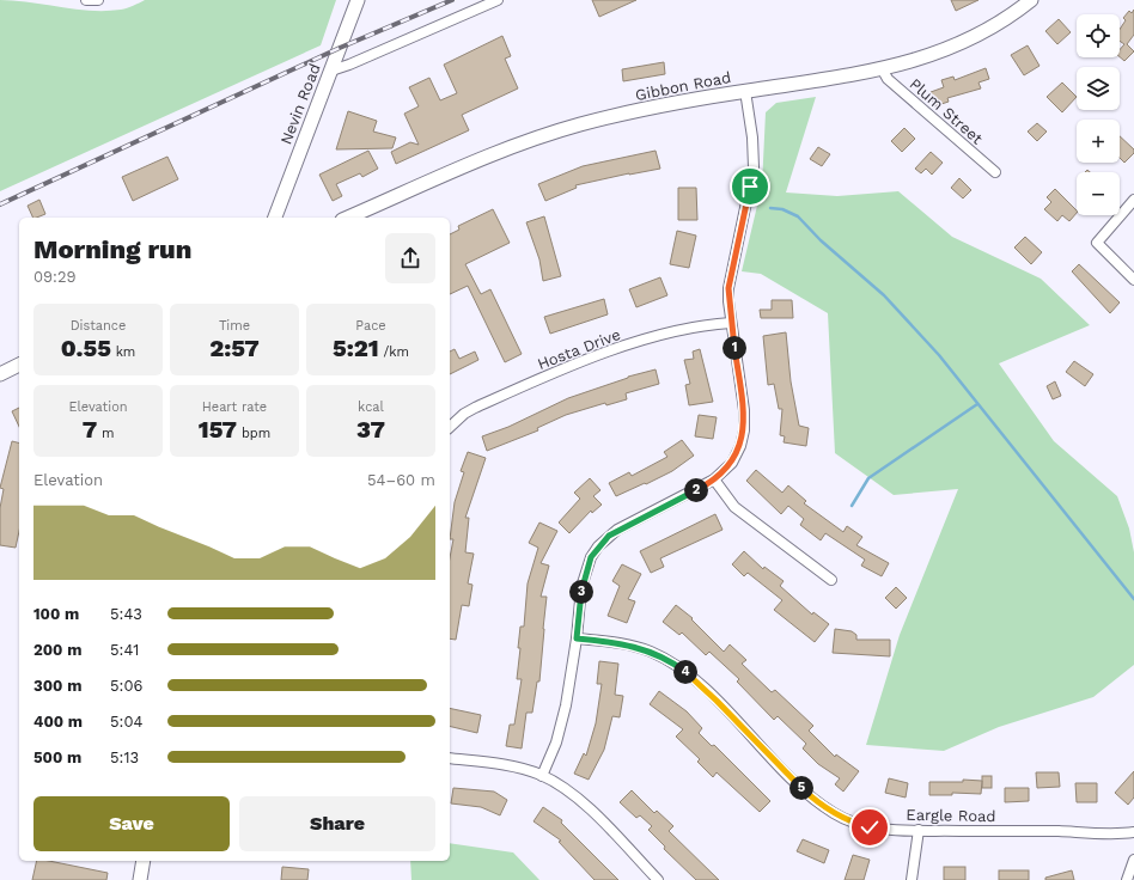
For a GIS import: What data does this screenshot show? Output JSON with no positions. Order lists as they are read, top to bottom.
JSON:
{
  "streets": {
    "main road": ["Gibbon Road", "Nevin Road"],
    "street": ["Plum Street", "Hosta Drive", "Eargle Road"]
  },
  "crossings": [
    ["Gibbon Road", "Plum Street"]
  ],
  "page": {
    "map_buttons": ["+", "−"],
    "heading": ["Morning run", "09:29"],
    "stats": [
      ["Distance", "0.55 km"],
      ["Time", "2:57"],
      ["Pace", "5:21 /km"],
      ["Elevation", "7 m"],
      ["Heart rate", "157 bpm"],
      ["kcal", "37"]
    ],
    "pins": [
      "1",
      "2",
      "3",
      "4",
      "5"
    ],
    "chart": ["Elevation", "54–60 m"],
    "list": [
      {
        "name": "100 m",
        "note": "5:43"
      },
      {
        "name": "200 m",
        "note": "5:41"
      },
      {
        "name": "300 m",
        "note": "5:06"
      },
      {
        "name": "400 m",
        "note": "5:04"
      },
      {
        "name": "500 m",
        "note": "5:13"
      }
    ],
    "buttons": ["Save", "Share"]
  }
}
